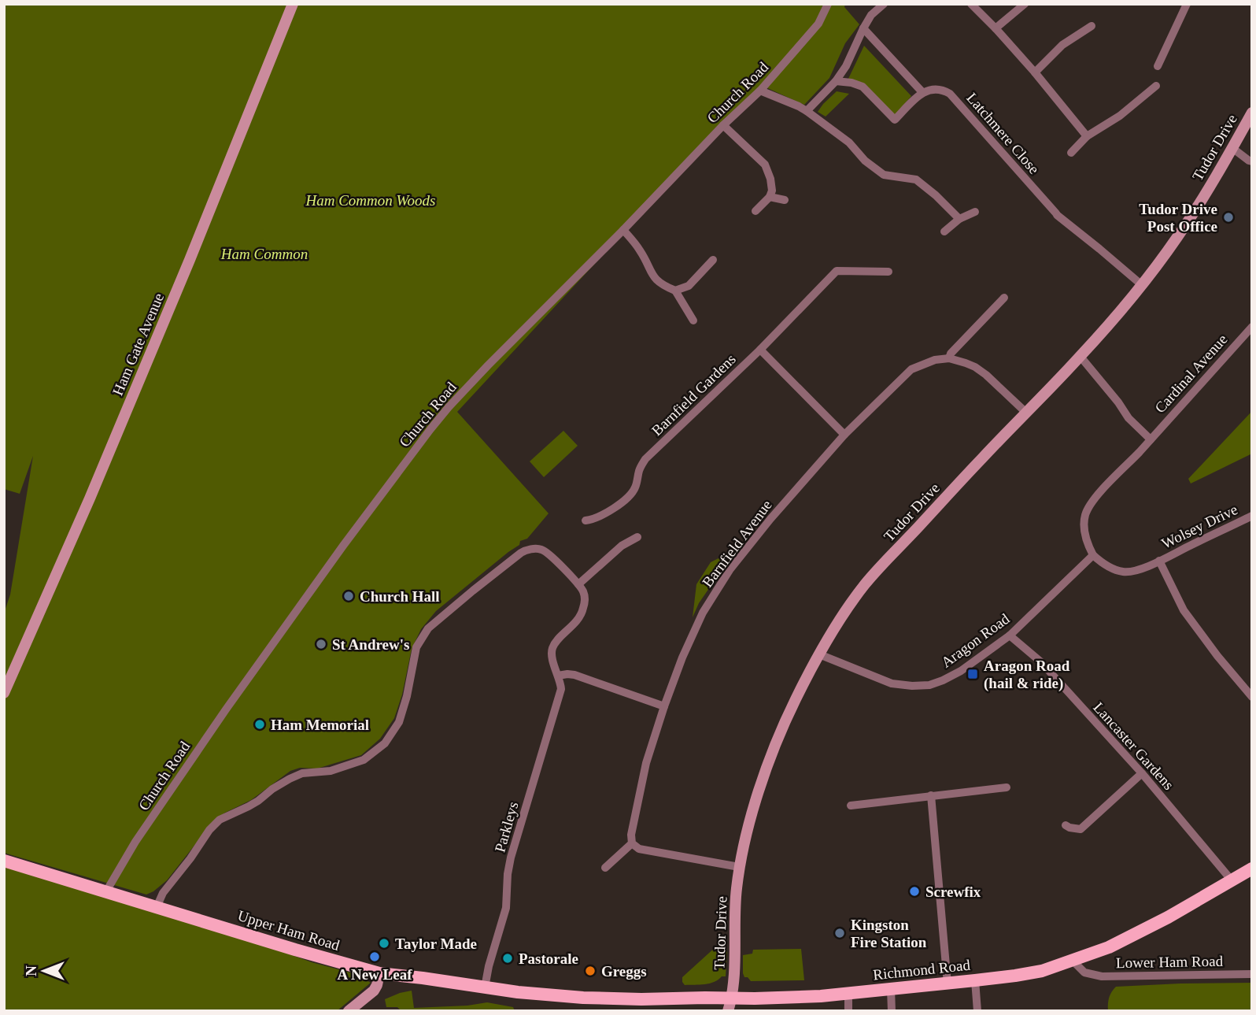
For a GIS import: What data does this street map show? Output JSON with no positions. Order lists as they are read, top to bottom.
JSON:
{
  "streets": {
    "main road": ["Upper Ham Road", "Richmond Road"],
    "street": [
      "Church Road",
      "Latchmere Close",
      "Tudor Drive",
      "Ham Gate Avenue",
      "Cardinal Avenue",
      "Barnfield Gardens",
      "Wolsey Drive",
      "Barnfield Avenue",
      "Aragon Road",
      "Lancaster Gardens",
      "Parkleys",
      "Lower Ham Road"
    ]
  },
  "crossings": [
    ["Church Road", "Upper Ham Road"],
    ["Latchmere Close", "Tudor Drive"],
    ["Tudor Drive", "Aragon Road"],
    ["Tudor Drive", "Richmond Road"],
    ["Aragon Road", "Lancaster Gardens"],
    ["Lancaster Gardens", "Richmond Road"],
    ["Parkleys", "Upper Ham Road"],
    ["Upper Ham Road", "Richmond Road"],
    ["Lower Ham Road", "Richmond Road"]
  ],
  "parks": ["Ham Common Woods", "Ham Common"],
  "places": {
    "other": [
      "Tudor Drive Post Office",
      "Church Hall",
      "St Andrew's",
      "Ham Memorial",
      "Screwfix",
      "Kingston Fire Station",
      "Taylor Made",
      "A New Leaf",
      "Pastorale",
      "Greggs"
    ],
    "transit": ["Aragon Road (hail & ride)"]
  },
  "north": "left"
}
